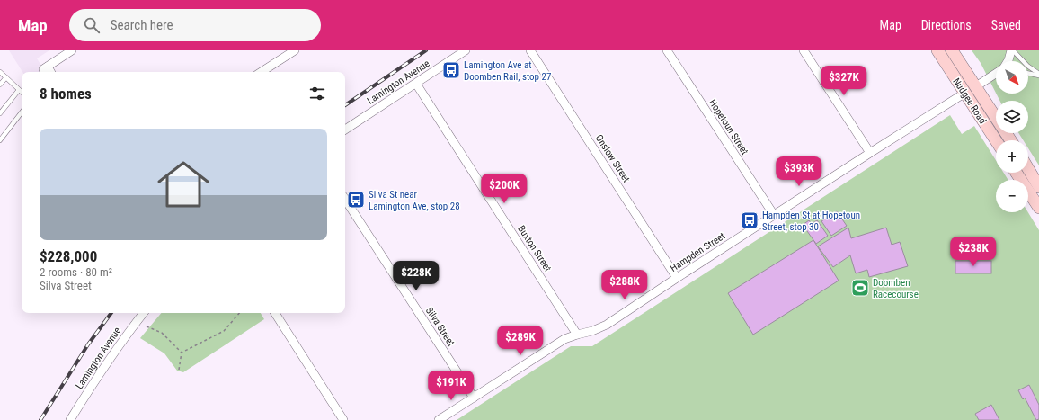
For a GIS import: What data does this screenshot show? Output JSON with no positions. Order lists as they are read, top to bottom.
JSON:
{
  "streets": {
    "main road": ["Nudgee Road"],
    "street": [
      "Lamington Avenue",
      "Hopetoun Street",
      "Onslow Street",
      "Buxton Street",
      "Hampden Street",
      "Silva Street"
    ]
  },
  "crossings": [
    ["Lamington Avenue", "Buxton Street"],
    ["Nudgee Road", "Hampden Street"],
    ["Hopetoun Street", "Hampden Street"],
    ["Onslow Street", "Hampden Street"],
    ["Buxton Street", "Hampden Street"],
    ["Hampden Street", "Silva Street"]
  ],
  "places": {
    "bus stop": ["Lamington Ave at Doomben Rail, stop 27", "Silva St near Lamington Ave, stop 28", "Hampden St at Hopetoun Street, stop 30"],
    "sports": ["Doomben Racecourse"]
  },
  "north": "bottom right",
  "page": {
    "header": "Map",
    "search": "Search here",
    "nav": ["Map", "Directions", "Saved"],
    "map_buttons": ["+", "−"],
    "price": [
      "$327K",
      "$393K",
      "$200K",
      "$238K",
      "$228K",
      "$288K",
      "$289K",
      "$191K"
    ],
    "heading": "8 homes",
    "list": [
      {
        "name": "$228,000",
        "note": "2 rooms · 80 m² · Silva Street"
      }
    ]
  }
}
